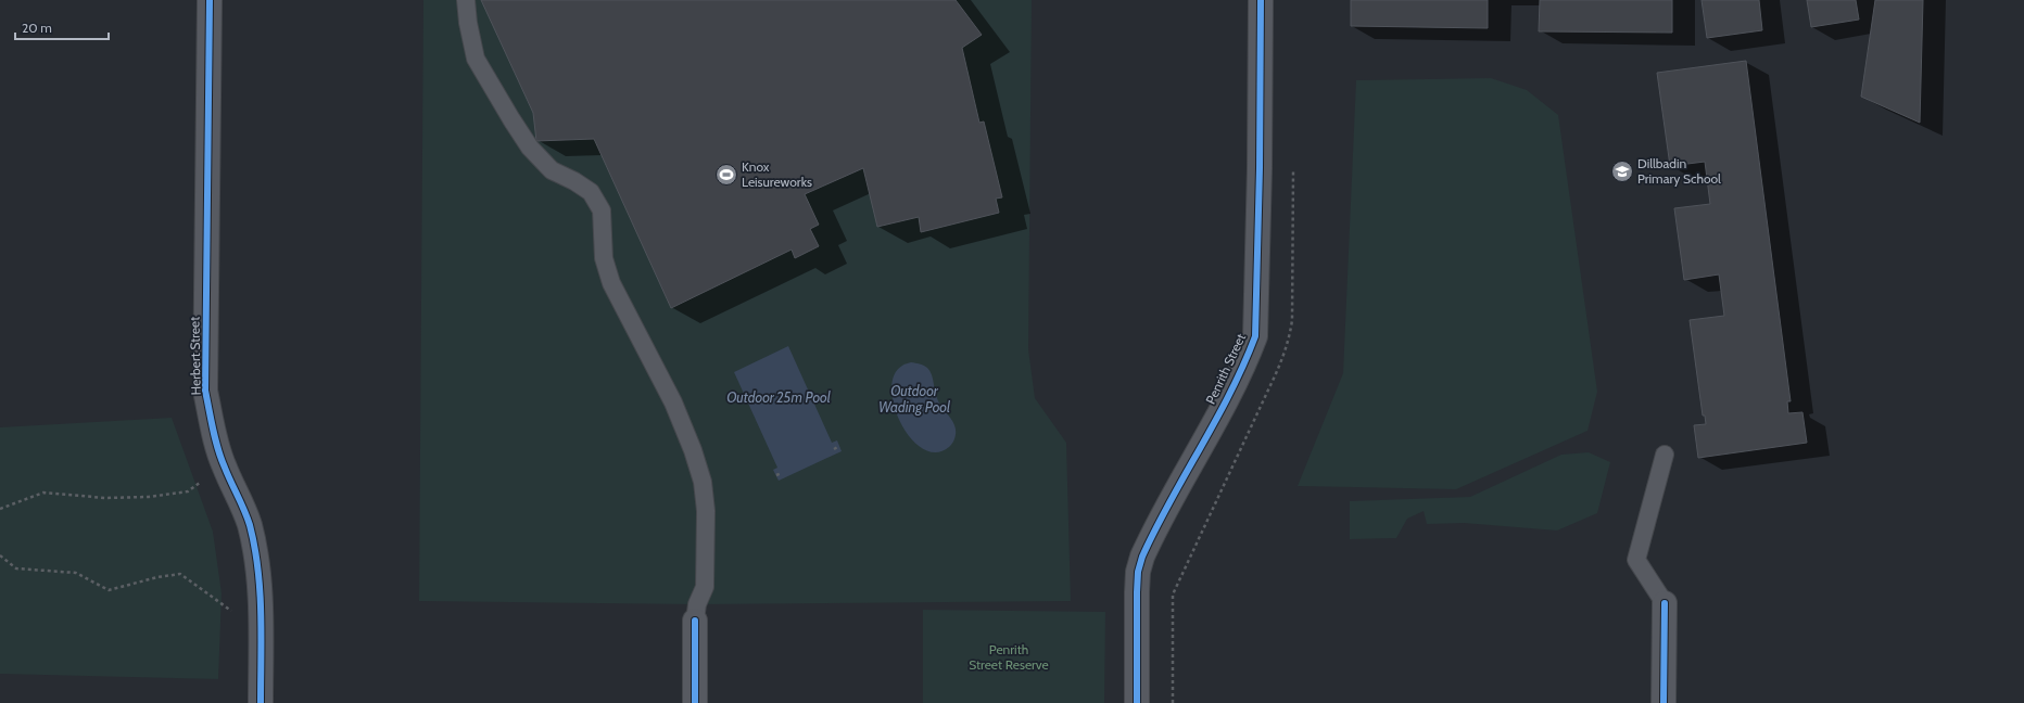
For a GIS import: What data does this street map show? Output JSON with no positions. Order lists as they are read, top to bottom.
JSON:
{
  "streets": {
    "street": ["Herbert Street", "Penrith Street"]
  },
  "water": ["Outdoor Wading Pool", "Outdoor 25m Pool"],
  "parks": ["Penrith Street Reserve"],
  "places": {
    "school or university": ["Dillbadin Primary School"],
    "sports": ["Knox Leisureworks"]
  },
  "scale_bar": "20 m"
}
